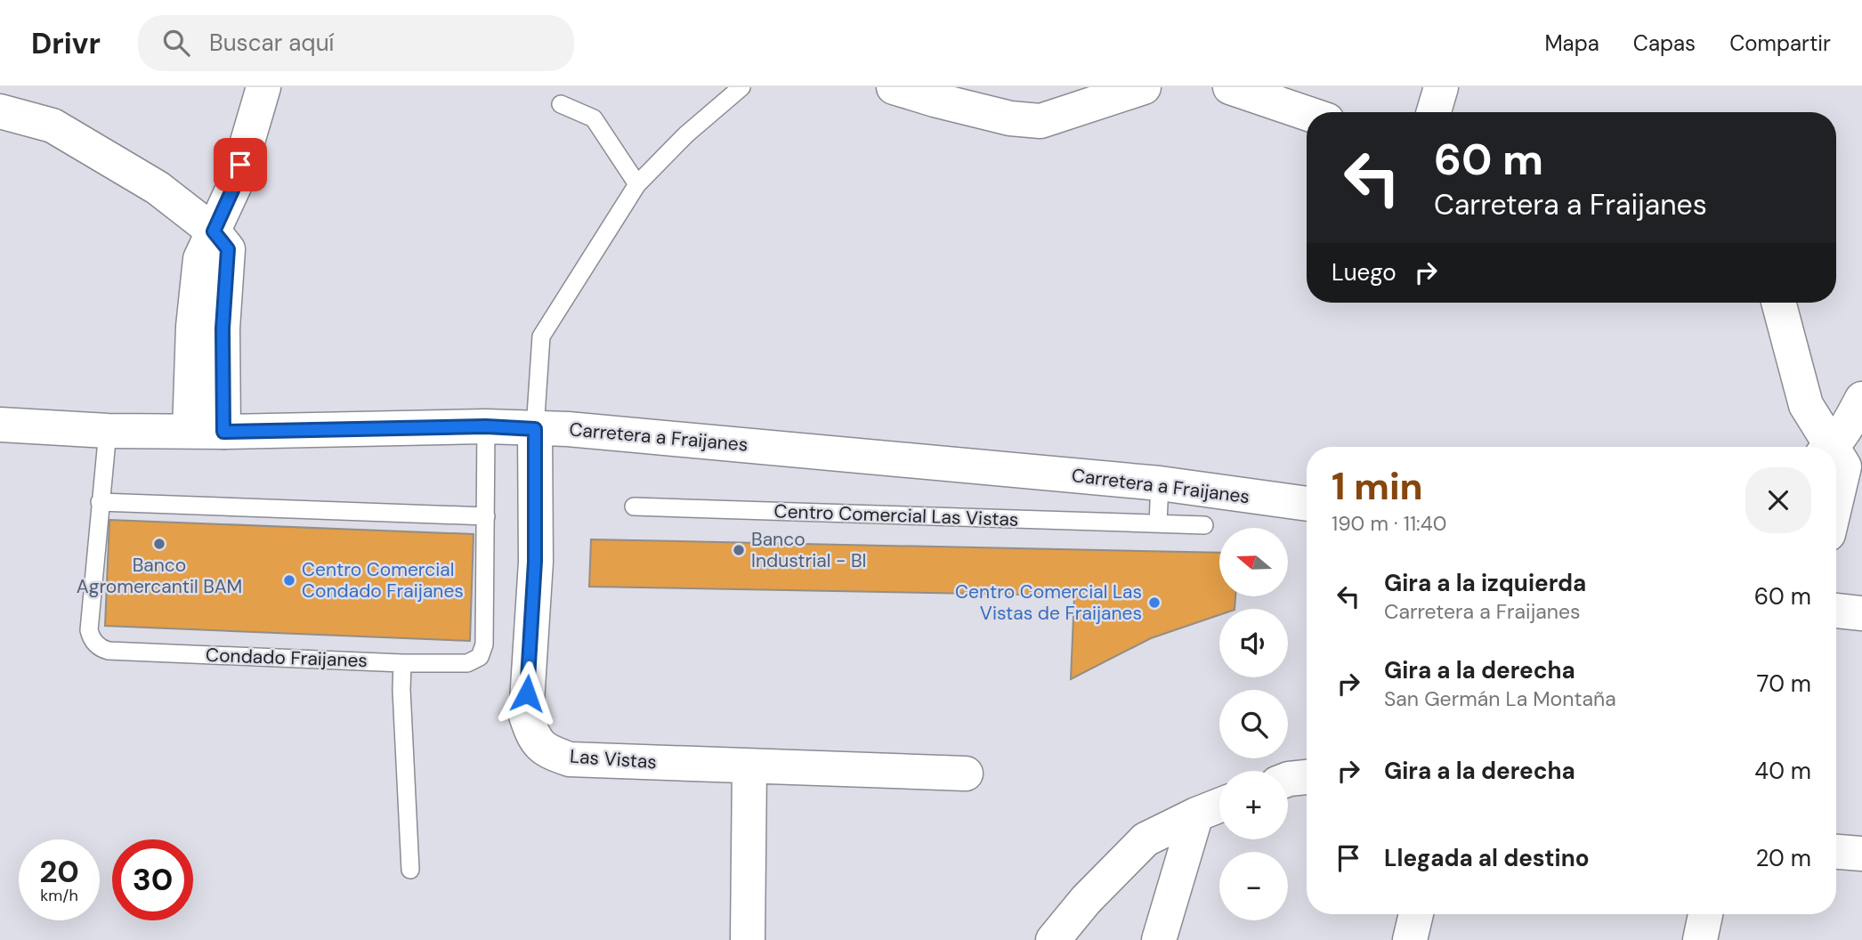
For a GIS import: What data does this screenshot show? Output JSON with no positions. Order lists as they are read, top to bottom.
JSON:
{
  "streets": {
    "street": ["Carretera a Fraijanes", "Las Vistas"],
    "lane": ["Centro Comercial Las Vistas", "Condado Fraijanes"]
  },
  "crossings": [
    ["Carretera a Fraijanes", "Condado Fraijanes"],
    ["Carretera a Fraijanes", "Las Vistas"]
  ],
  "places": [
    "Banco Agromercantil BAM",
    "Banco Industrial - BI",
    "Centro Comercial Condado Fraijanes",
    "Centro Comercial Las Vistas de Fraijanes"
  ],
  "north": "left",
  "page": {
    "header": "Drivr",
    "search": "Buscar aquí",
    "nav": ["Mapa", "Capas", "Compartir"],
    "turn": ["60 m", "Carretera a Fraijanes"],
    "then": "Luego",
    "heading": ["1 min", "190 m · 11:40"],
    "map_buttons": ["+", "−"],
    "list": [
      {
        "name": "Gira a la izquierda",
        "note": "Carretera a Fraijanes",
        "value": "60 m"
      },
      {
        "name": "Gira a la derecha",
        "note": "San Germán La Montaña",
        "value": "70 m"
      },
      {
        "name": "Gira a la derecha",
        "value": "40 m"
      },
      {
        "name": "Llegada al destino",
        "value": "20 m"
      }
    ],
    "speed": "20 km/h",
    "limit": "30"
  }
}
